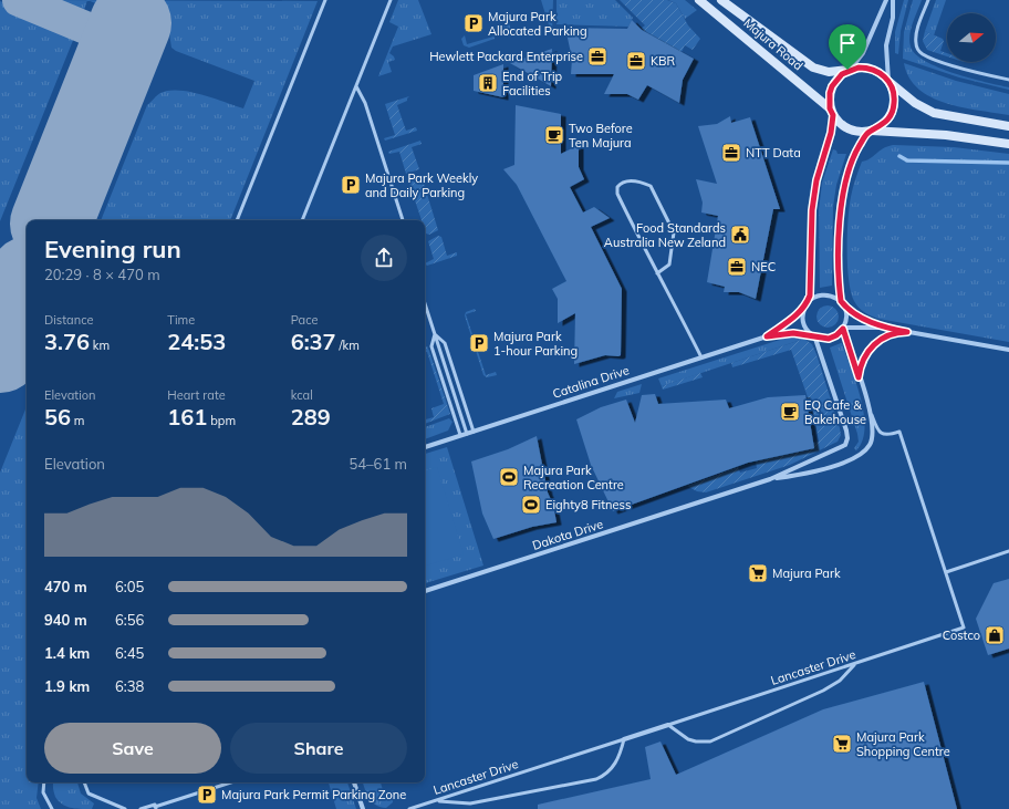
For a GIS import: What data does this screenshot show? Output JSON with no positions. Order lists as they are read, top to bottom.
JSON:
{
  "streets": {
    "main road": ["Majura Road"],
    "street": ["Catalina Drive", "Dakota Drive"],
    "lane": ["Lancaster Drive"]
  },
  "places": {
    "parking": [
      "Majura Park Allocated Parking",
      "Majura Park Weekly and Daily Parking",
      "Majura Park 1-hour Parking",
      "Majura Park Permit Parking Zone"
    ],
    "office": [
      "Hewlett Packard Enterprise",
      "KBR",
      "NTT Data",
      "NEC"
    ],
    "building": ["End of Trip Facilities"],
    "cafe": ["Two Before Ten Majura", "EQ Cafe & Bakehouse"],
    "public building": ["Food Standards Australia New Zeland"],
    "sports": ["Majura Park Recreation Centre", "Eighty8 Fitness"],
    "supermarket": ["Majura Park", "Majura Park Shopping Centre"],
    "shop": ["Costco"]
  },
  "north": "right",
  "page": {
    "heading": ["Evening run", "20:29 · 8 × 470 m"],
    "stats": [
      ["Distance", "3.76 km"],
      ["Time", "24:53"],
      ["Pace", "6:37 /km"],
      ["Elevation", "56 m"],
      ["Heart rate", "161 bpm"],
      ["kcal", "289"]
    ],
    "chart": ["Elevation", "54–61 m"],
    "list": [
      {
        "name": "470 m",
        "note": "6:05"
      },
      {
        "name": "940 m",
        "note": "6:56"
      },
      {
        "name": "1.4 km",
        "note": "6:45"
      },
      {
        "name": "1.9 km",
        "note": "6:38"
      }
    ],
    "buttons": ["Save", "Share"]
  }
}
